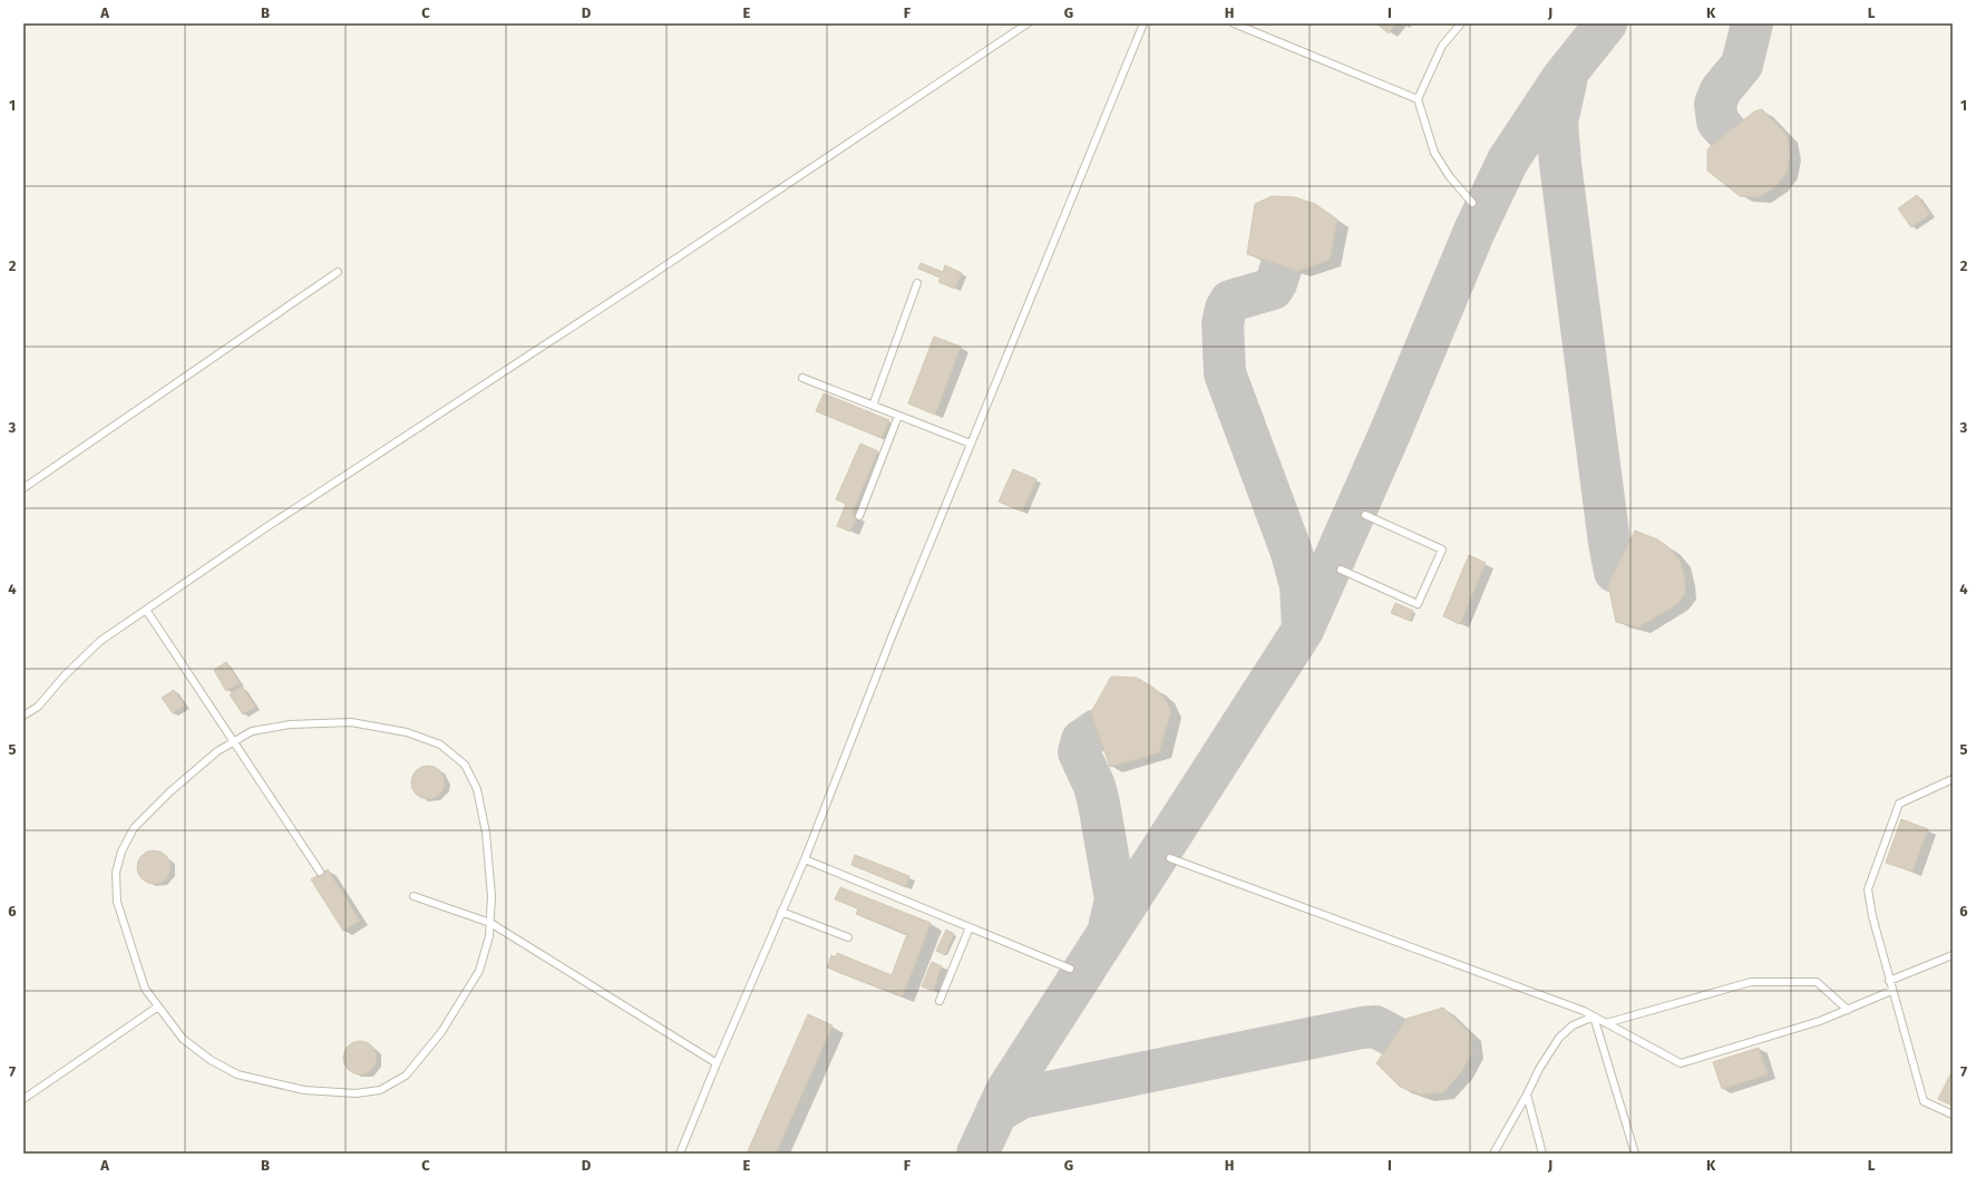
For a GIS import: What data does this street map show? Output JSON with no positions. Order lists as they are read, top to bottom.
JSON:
{
  "grid": {
    "columns": [
      "A",
      "B",
      "C",
      "D",
      "E",
      "F",
      "G",
      "H",
      "I",
      "J",
      "K",
      "L"
    ],
    "rows": [
      "1",
      "2",
      "3",
      "4",
      "5",
      "6",
      "7"
    ]
  }
}
